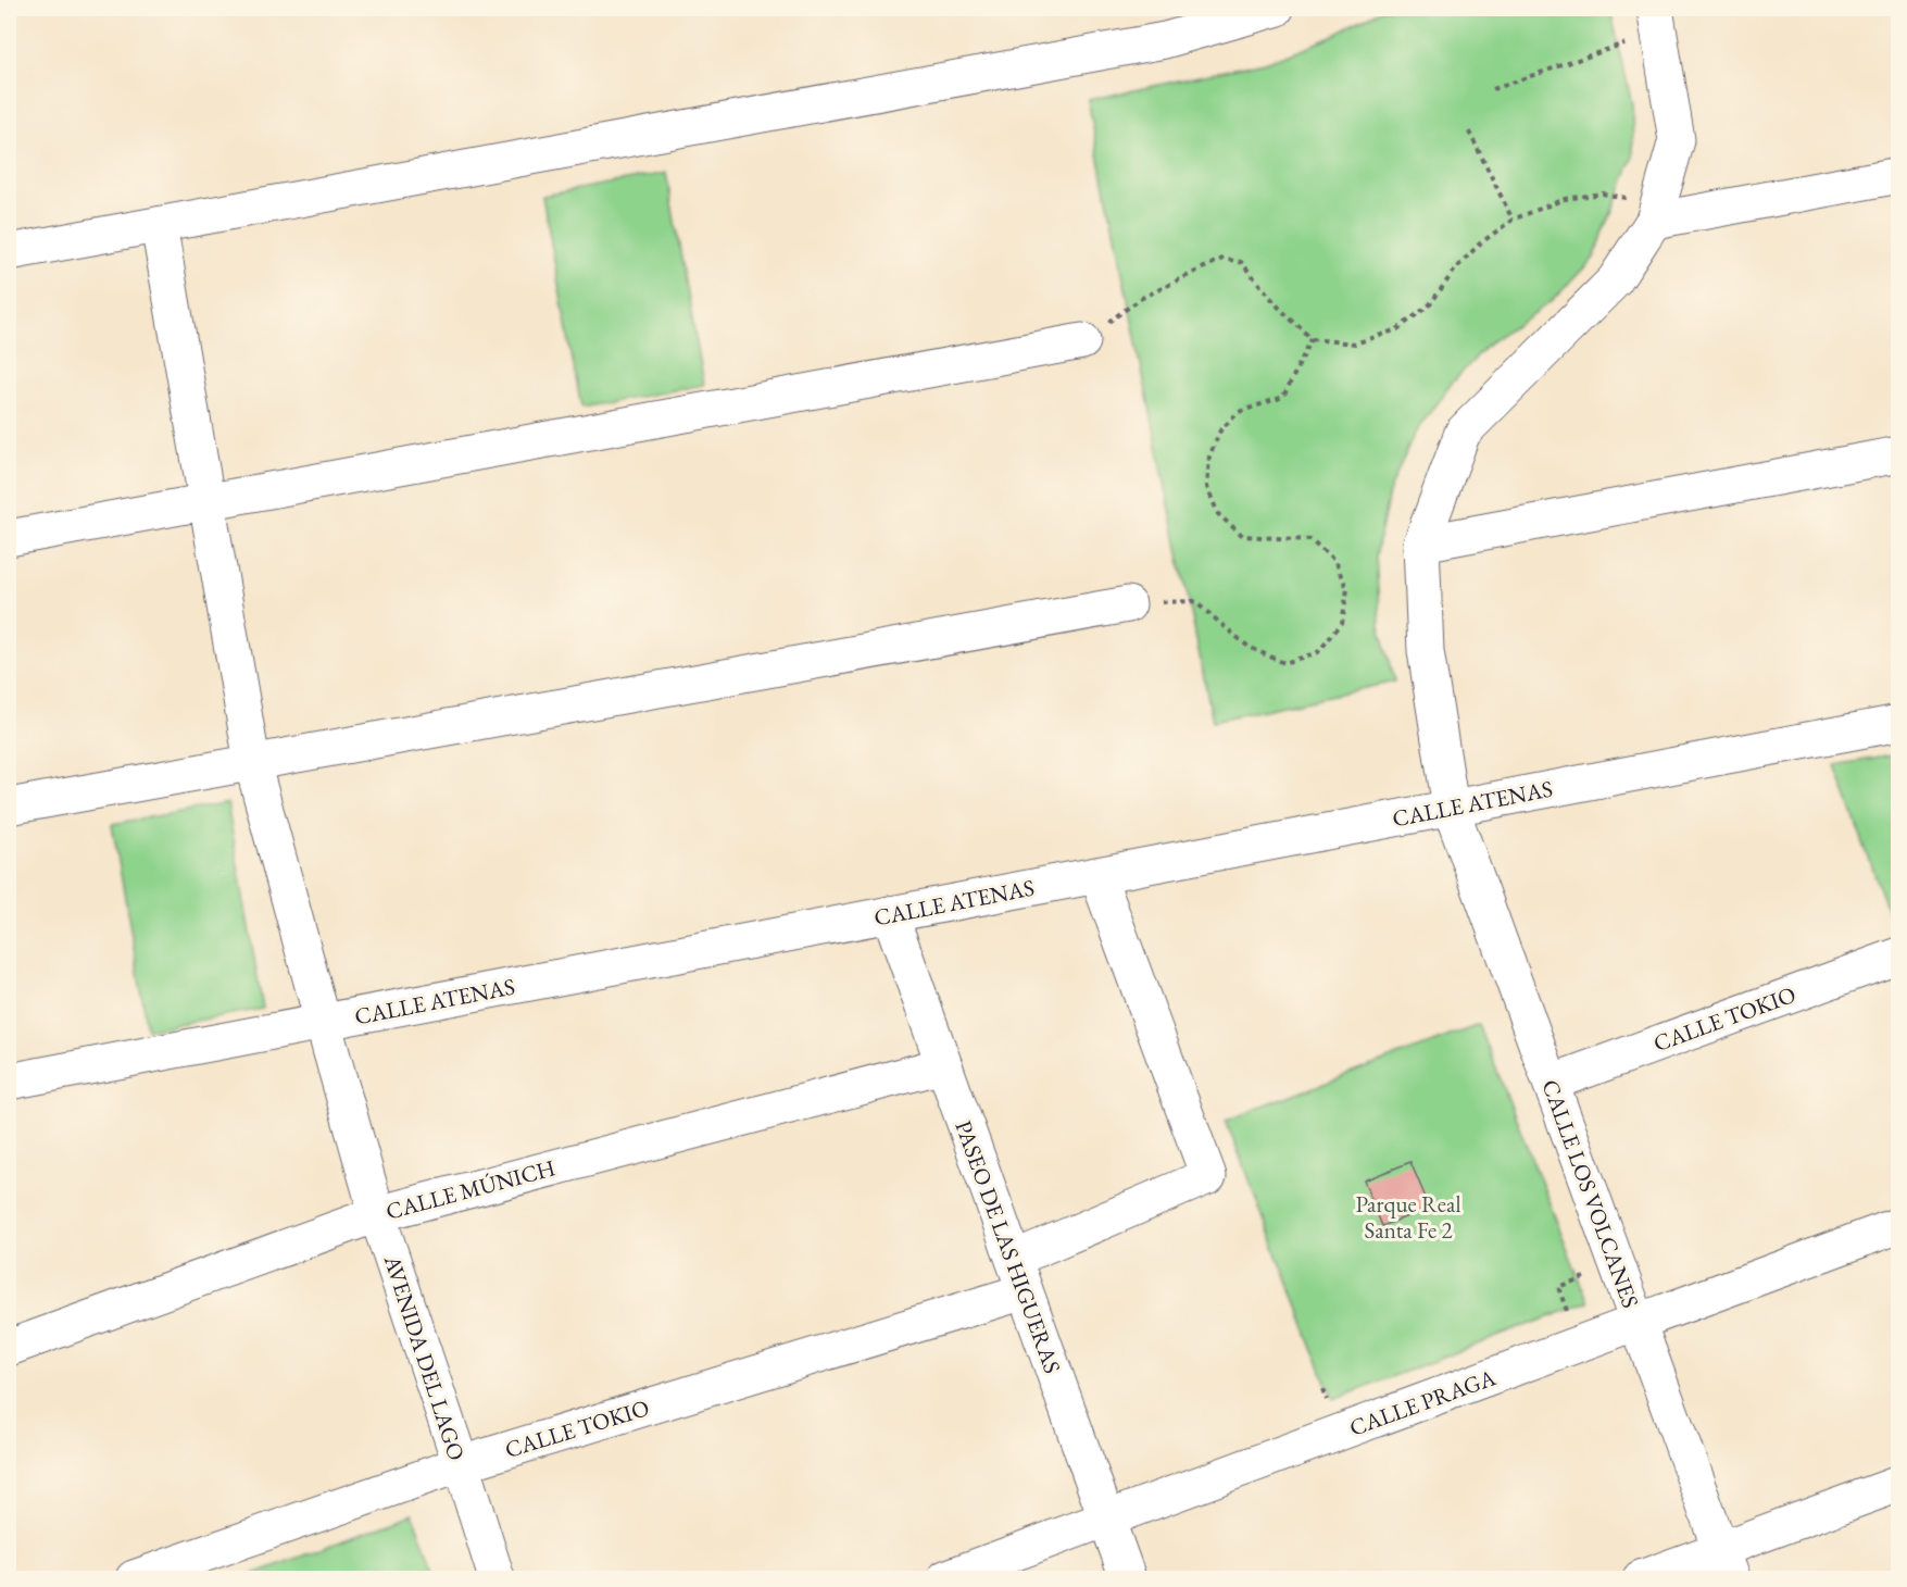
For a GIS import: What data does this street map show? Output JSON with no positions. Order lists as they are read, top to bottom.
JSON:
{
  "streets": {
    "street": [
      "CALLE ATENAS",
      "CALLE TOKIO",
      "CALLE MÚNICH",
      "CALLE LOS VOLCANES",
      "PASEO DE LAS HIGUERAS",
      "AVENIDA DEL LAGO",
      "CALLE PRAGA"
    ]
  },
  "crossings": [
    ["CALLE ATENAS", "CALLE TOKIO"],
    ["CALLE ATENAS", "CALLE LOS VOLCANES"],
    ["CALLE ATENAS", "PASEO DE LAS HIGUERAS"],
    ["CALLE ATENAS", "AVENIDA DEL LAGO"],
    ["CALLE TOKIO", "CALLE LOS VOLCANES"],
    ["CALLE TOKIO", "PASEO DE LAS HIGUERAS"],
    ["CALLE TOKIO", "AVENIDA DEL LAGO"],
    ["CALLE MÚNICH", "PASEO DE LAS HIGUERAS"],
    ["CALLE MÚNICH", "AVENIDA DEL LAGO"],
    ["CALLE LOS VOLCANES", "CALLE PRAGA"],
    ["PASEO DE LAS HIGUERAS", "CALLE PRAGA"]
  ],
  "parks": ["Parque Real Santa Fe 2"]
}
